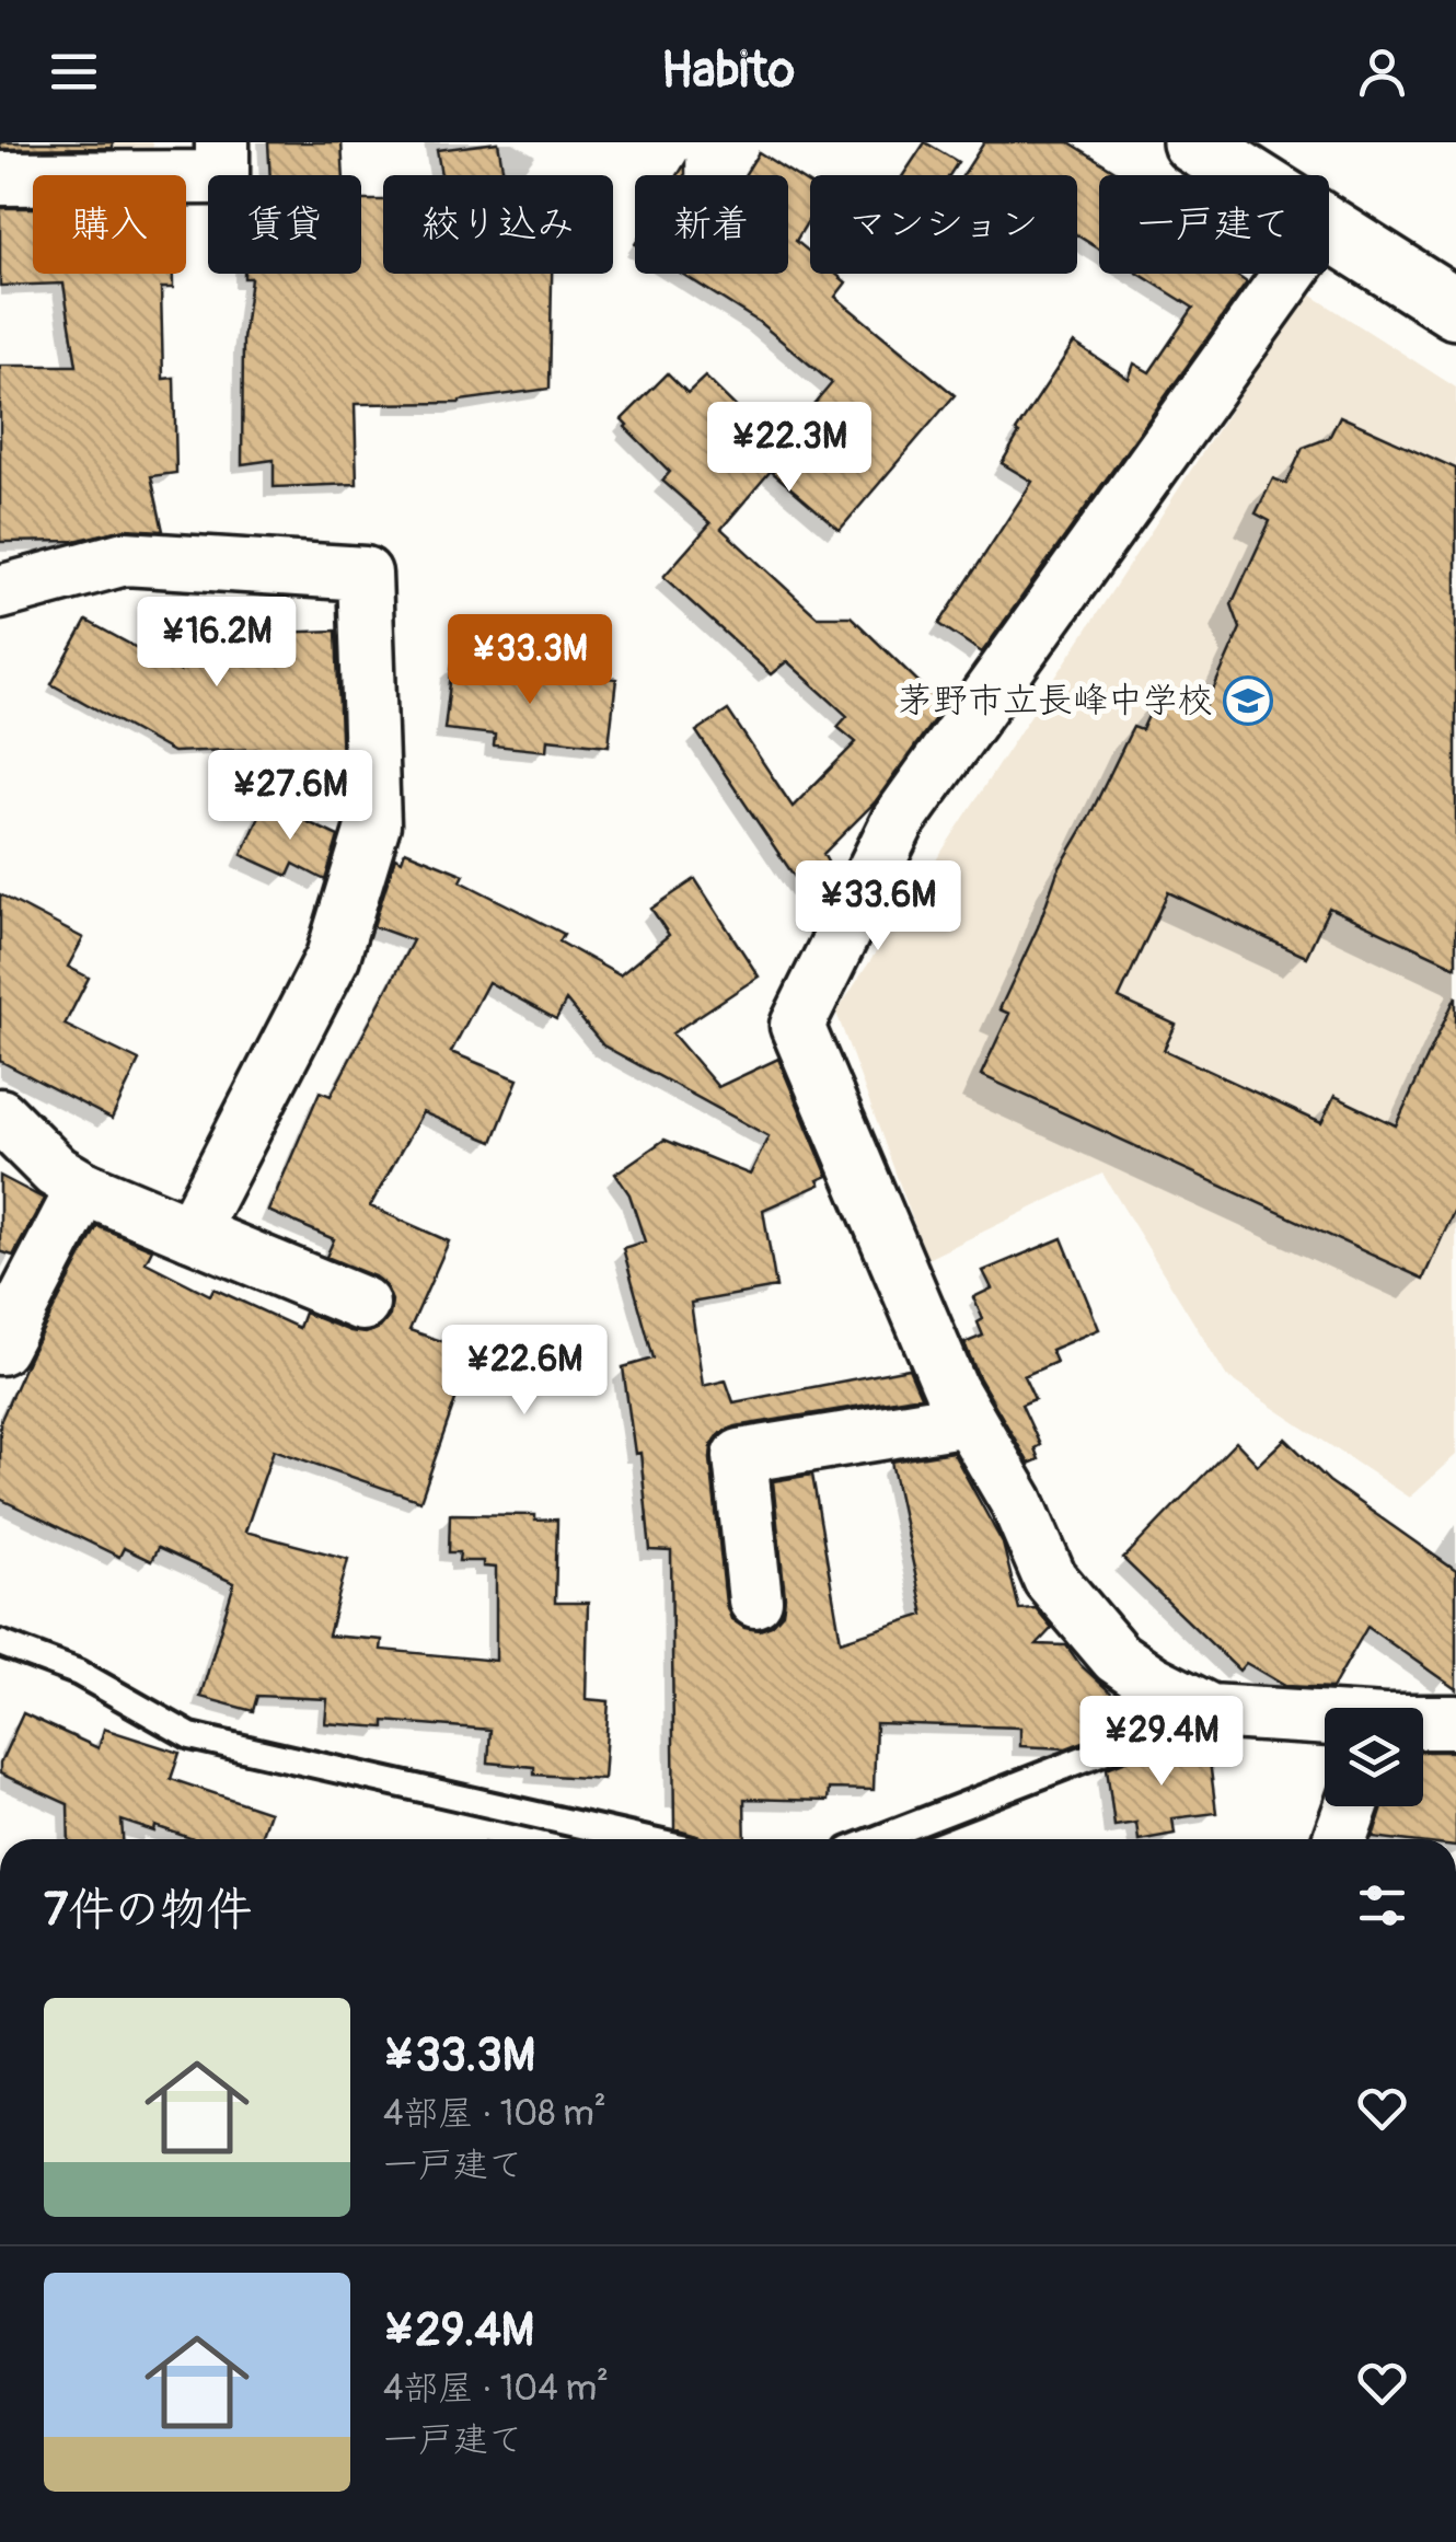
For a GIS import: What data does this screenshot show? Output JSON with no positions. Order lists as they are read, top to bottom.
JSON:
{
  "places": {
    "school or university": ["茅野市立長峰中学校"]
  },
  "page": {
    "header": "Habito",
    "chip": [
      "購入",
      "賃貸",
      "絞り込み",
      "新着",
      "マンション",
      "一戸建て"
    ],
    "price": [
      "¥22.3M",
      "¥16.2M",
      "¥33.3M",
      "¥27.6M",
      "¥33.6M",
      "¥22.6M",
      "¥29.4M"
    ],
    "heading": "7件の物件",
    "list": [
      {
        "name": "¥33.3M",
        "note": "4部屋 · 108 m² · 一戸建て"
      },
      {
        "name": "¥29.4M",
        "note": "4部屋 · 104 m² · 一戸建て"
      }
    ]
  }
}
